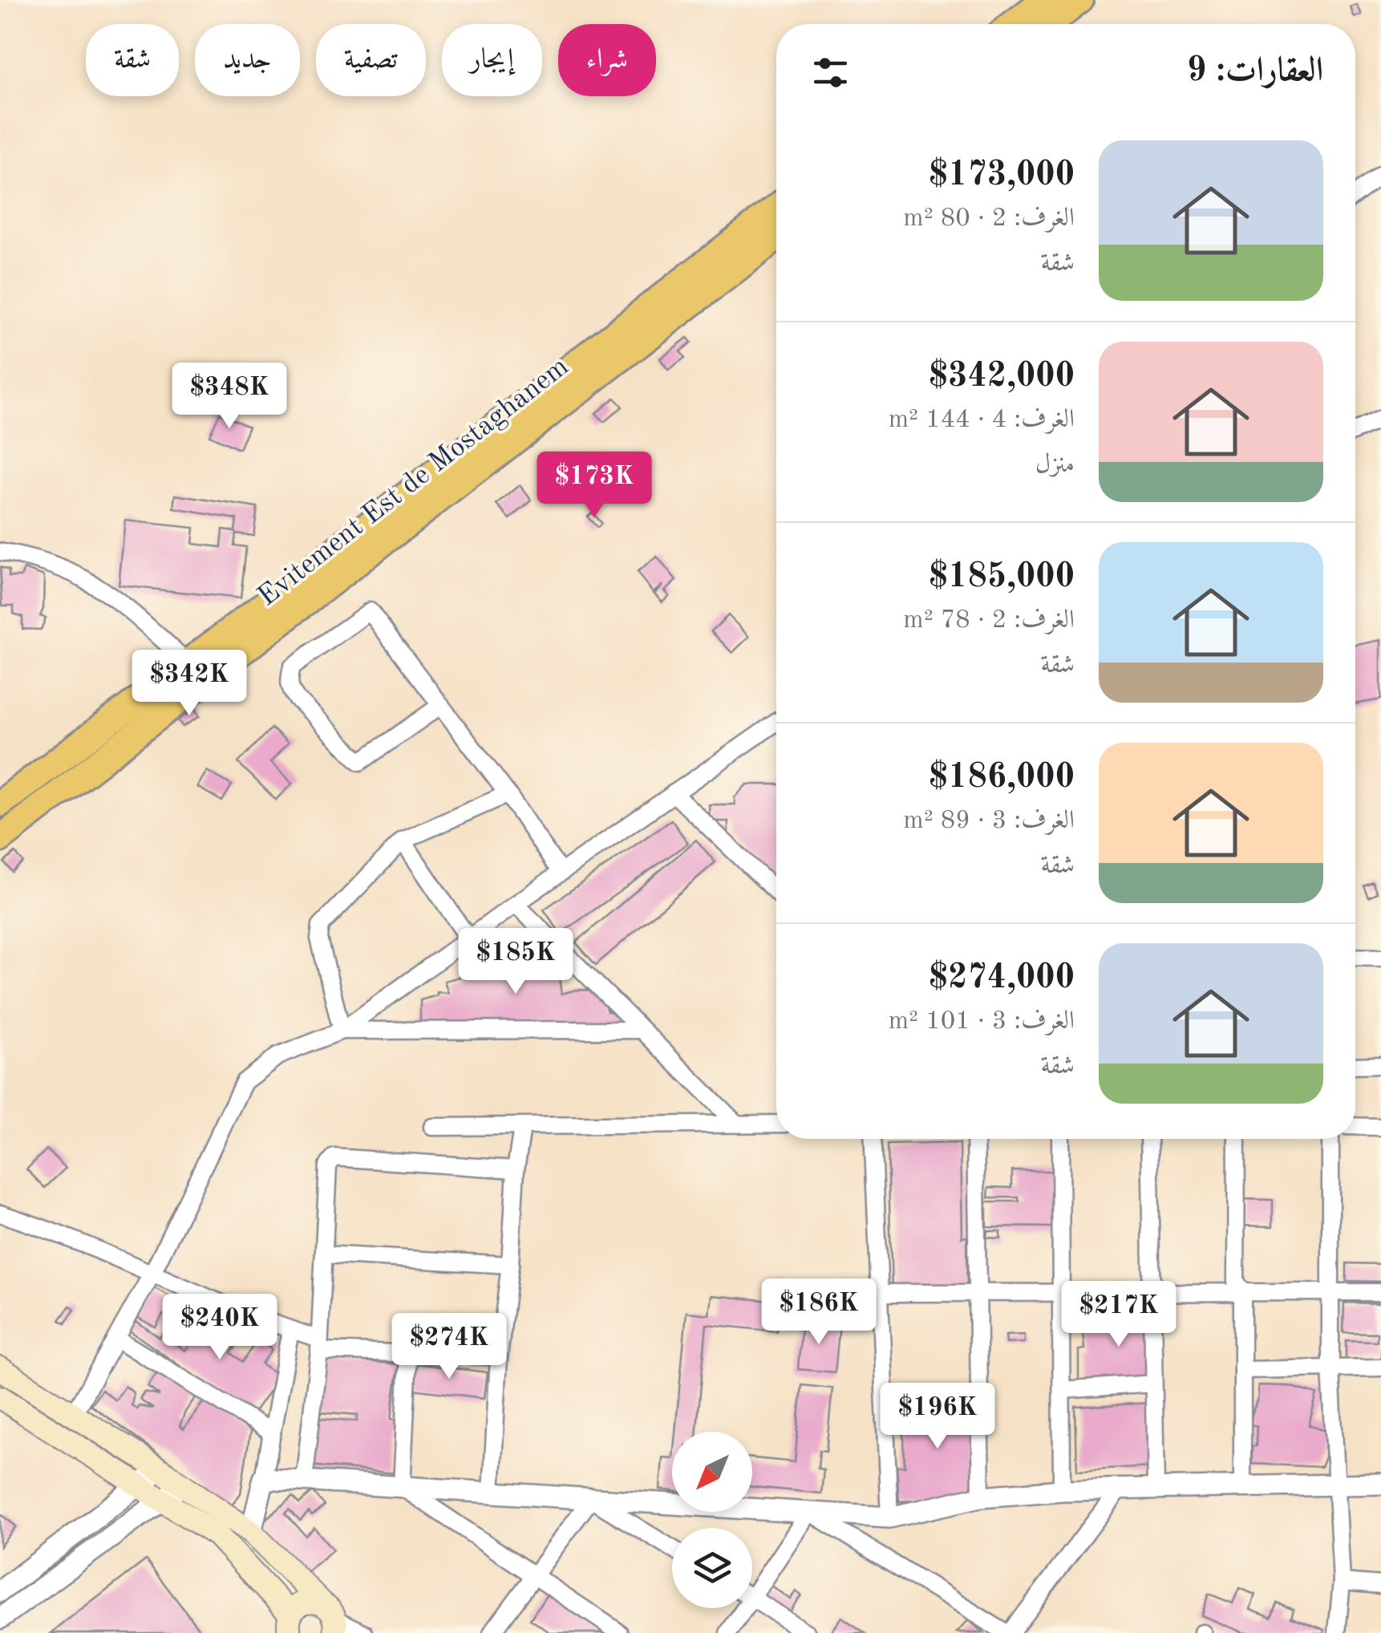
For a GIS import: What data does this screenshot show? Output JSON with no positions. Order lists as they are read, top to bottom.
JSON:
{
  "streets": {
    "highway": ["Evitement Est de Mostaghanem"]
  },
  "north": "bottom left",
  "page": {
    "chip": [
      "شراء",
      "إيجار",
      "تصفية",
      "جديد",
      "شقة"
    ],
    "heading": "العقارات: 9",
    "list": [
      {
        "name": "$173,000",
        "note": "الغرف: 2 · 80 m² · شقة"
      },
      {
        "name": "$342,000",
        "note": "الغرف: 4 · 144 m² · منزل"
      },
      {
        "name": "$185,000",
        "note": "الغرف: 2 · 78 m² · شقة"
      },
      {
        "name": "$186,000",
        "note": "الغرف: 3 · 89 m² · شقة"
      },
      {
        "name": "$274,000",
        "note": "الغرف: 3 · 101 m² · شقة"
      }
    ],
    "price": [
      "$348K",
      "$173K",
      "$342K",
      "$185K",
      "$186K",
      "$217K",
      "$240K",
      "$274K",
      "$196K"
    ]
  }
}
